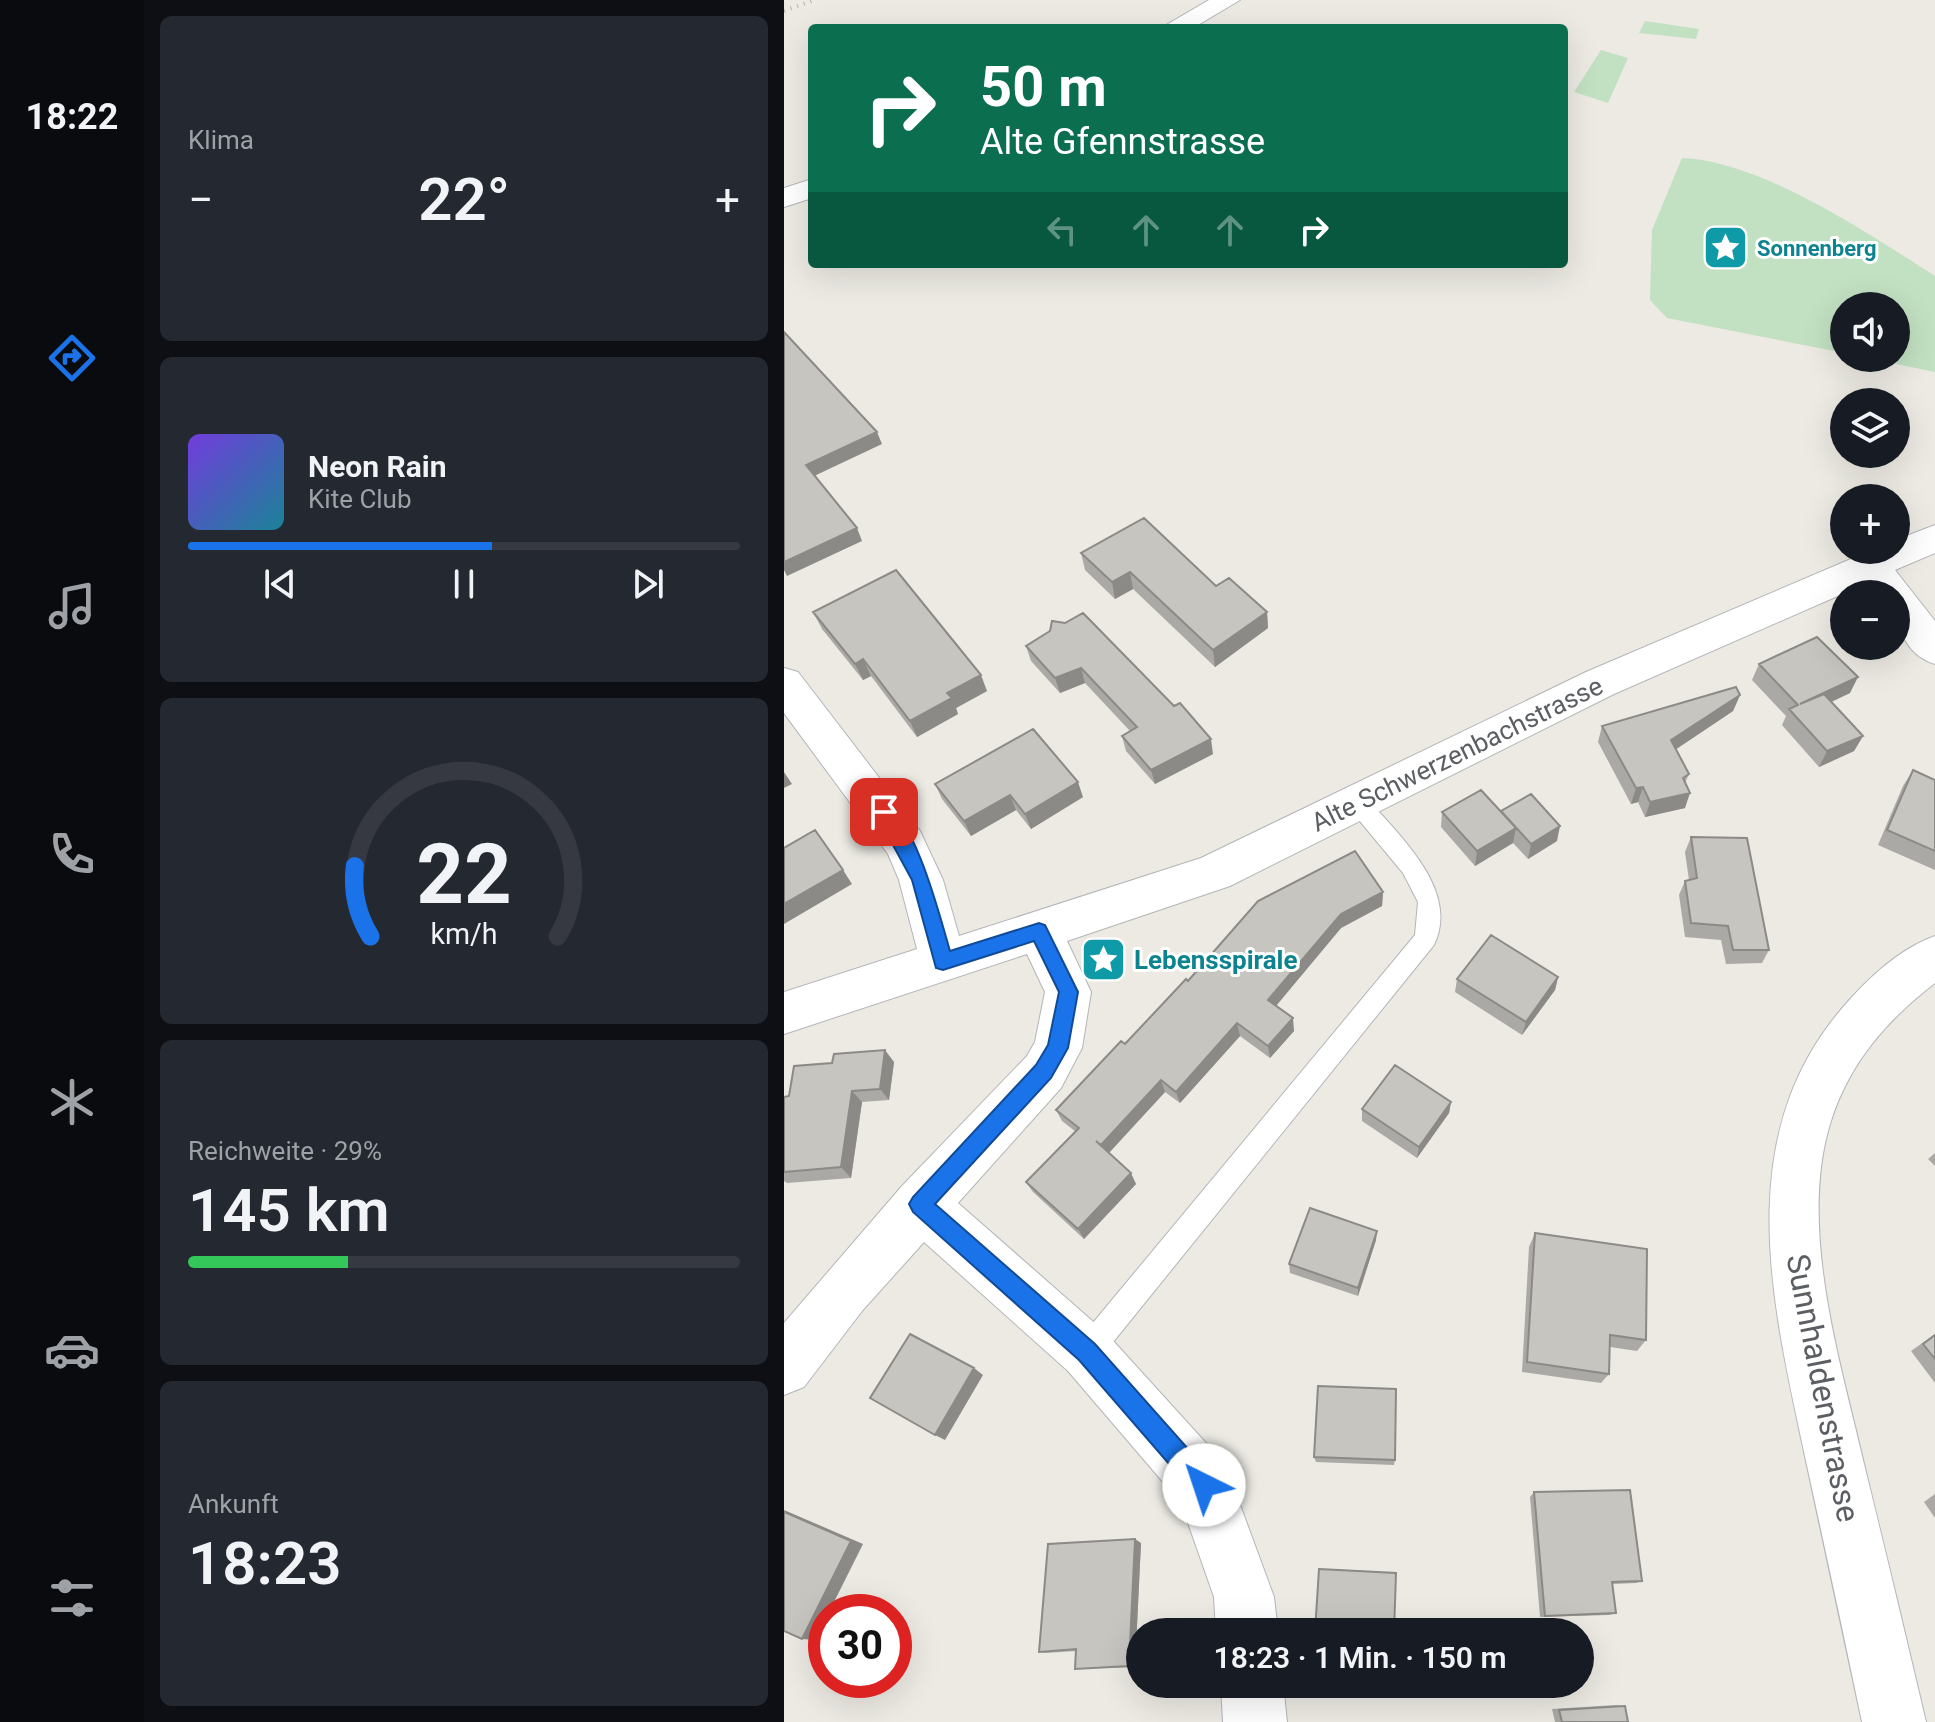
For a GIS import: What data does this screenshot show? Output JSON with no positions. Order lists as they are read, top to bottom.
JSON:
{
  "streets": {
    "street": ["Alte Schwerzenbachstrasse", "Sunnhaldenstrasse"]
  },
  "places": {
    "place": ["Sonnenberg", "Lebensspirale"]
  },
  "page": {
    "tabs": "18:22",
    "tile": [
      "Klima",
      ["Reichweite · 29%", "145 km"],
      ["Ankunft", "18:23"]
    ],
    "turn": ["50 m", "Alte Gfennstrasse"],
    "heat": ["−", "22°", "+"],
    "map_buttons": ["+", "−"],
    "song": ["Neon Rain", "Kite Club"],
    "limit": "30",
    "trip": "18:23 · 1 Min. · 150 m",
    "gauge": ["22", "km/h"]
  }
}
